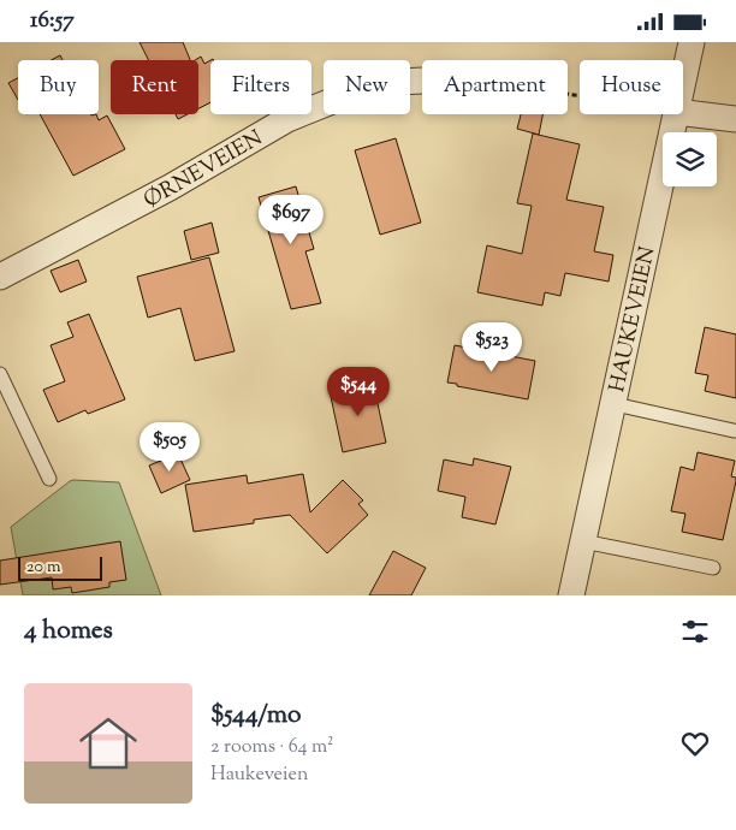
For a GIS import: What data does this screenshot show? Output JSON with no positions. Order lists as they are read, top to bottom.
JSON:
{
  "streets": {
    "street": ["ØRNEVEIEN", "HAUKEVEIEN"]
  },
  "scale_bar": "20 m",
  "page": {
    "status": "16:57",
    "chip": [
      "Buy",
      "Rent",
      "Filters",
      "New",
      "Apartment",
      "House"
    ],
    "price": [
      "$697",
      "$523",
      "$544",
      "$505"
    ],
    "scale": "20 m",
    "heading": "4 homes",
    "list": [
      {
        "name": "$544/mo",
        "note": "2 rooms · 64 m² · Haukeveien"
      }
    ]
  }
}
